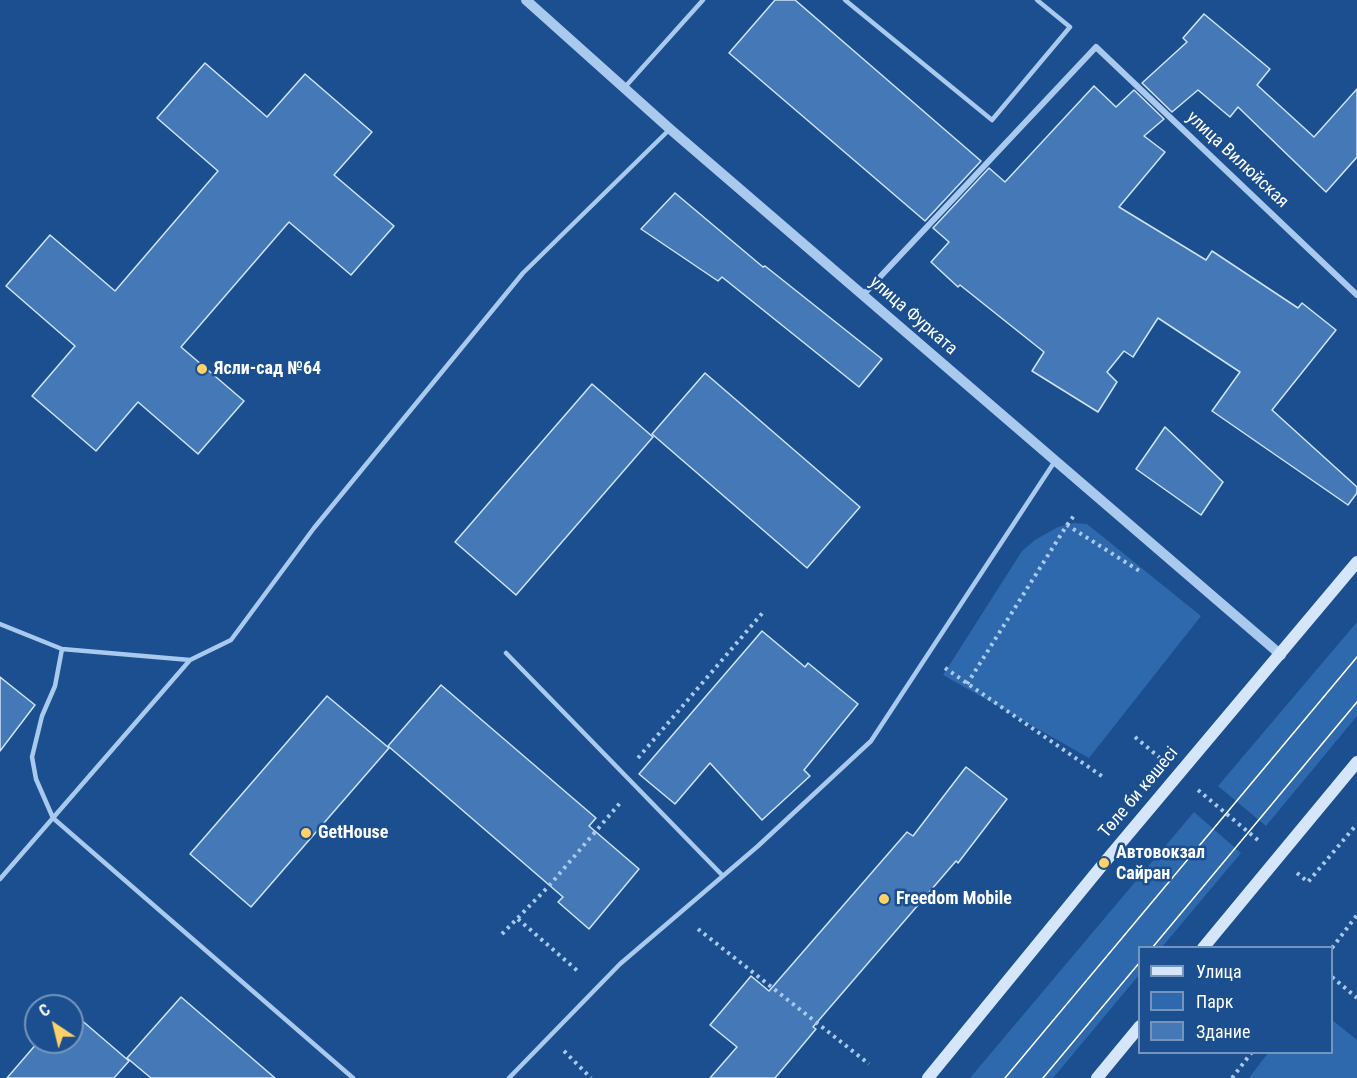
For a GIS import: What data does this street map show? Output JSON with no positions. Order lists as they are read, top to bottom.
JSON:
{
  "streets": {
    "main road": ["Төле би көшесі"],
    "street": ["улица Вилюйская", "улица Фурката"]
  },
  "crossings": [
    ["улица Вилюйская", "улица Фурката"],
    ["улица Фурката", "Төле би көшесі"]
  ],
  "places": [
    "Ясли-сад №64",
    "GetHouse",
    "Автовокзал Сайран",
    "Freedom Mobile"
  ],
  "legend": ["Улица", "Парк", "Здание"],
  "north": "top left"
}
